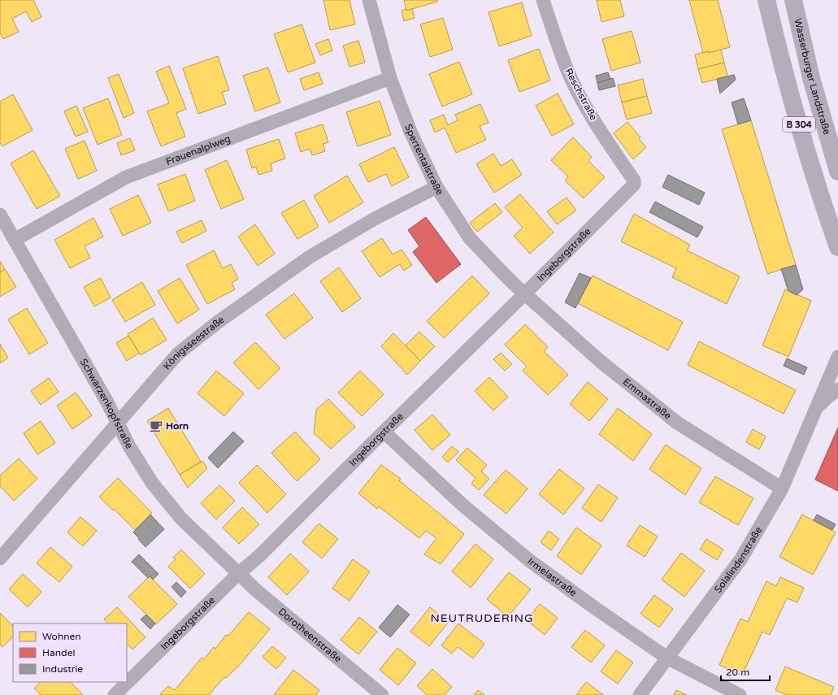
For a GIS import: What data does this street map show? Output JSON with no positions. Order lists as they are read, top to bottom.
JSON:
{
  "streets": {
    "main road": ["Wasserburger Landstraße", "B 304"],
    "street": [
      "Reschstraße",
      "Frauenalplweg",
      "Spertentalstraße",
      "Ingeborgstraße",
      "Königsseestraße",
      "Emmastraße",
      "Schwarzenkopfstraße",
      "Solalindenstraße",
      "Irmelastraße",
      "Dorotheenstraße"
    ]
  },
  "crossings": [
    ["Reschstraße", "Ingeborgstraße"],
    ["Frauenalplweg", "Spertentalstraße"],
    ["Frauenalplweg", "Schwarzenkopfstraße"],
    ["Spertentalstraße", "Ingeborgstraße"],
    ["Spertentalstraße", "Königsseestraße"],
    ["Spertentalstraße", "Emmastraße"],
    ["Ingeborgstraße", "Emmastraße"],
    ["Ingeborgstraße", "Schwarzenkopfstraße"],
    ["Ingeborgstraße", "Irmelastraße"],
    ["Ingeborgstraße", "Dorotheenstraße"],
    ["Königsseestraße", "Schwarzenkopfstraße"],
    ["Emmastraße", "Solalindenstraße"],
    ["Schwarzenkopfstraße", "Dorotheenstraße"],
    ["Solalindenstraße", "Irmelastraße"]
  ],
  "districts": ["NEUTRUDERING"],
  "places": {
    "cafe": ["Horn"]
  },
  "legend": ["Wohnen", "Handel", "Industrie"],
  "scale_bar": "20 m"
}
